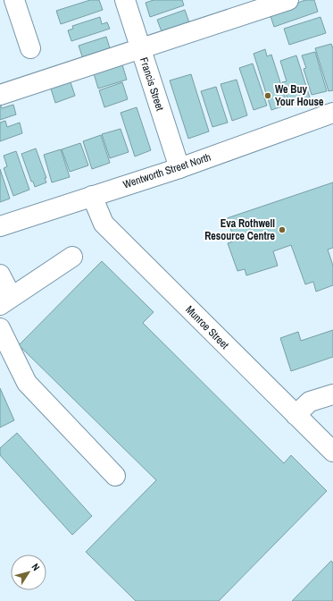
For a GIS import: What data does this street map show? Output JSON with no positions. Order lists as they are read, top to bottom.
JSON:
{
  "streets": {
    "street": ["Francis Street", "Wentworth Street North", "Munroe Street"]
  },
  "crossings": [
    ["Francis Street", "Wentworth Street North"],
    ["Wentworth Street North", "Munroe Street"]
  ],
  "places": ["We Buy Your House", "Eva Rothwell Resource Centre"],
  "north": "top right"
}
